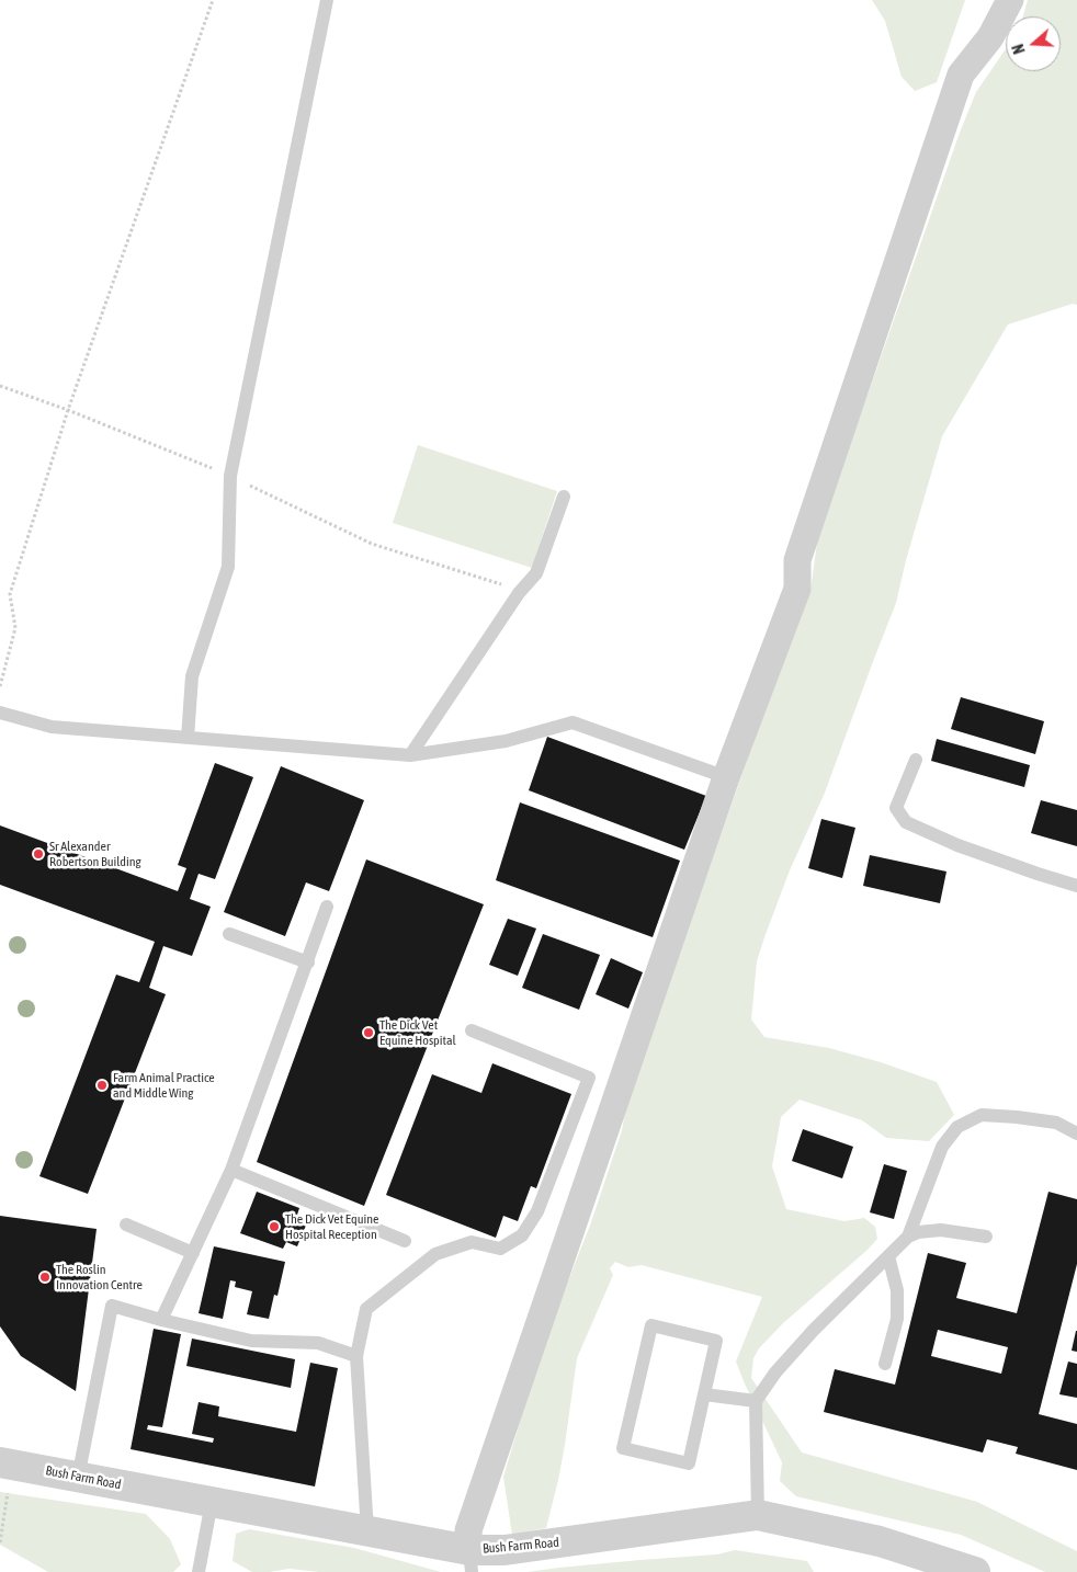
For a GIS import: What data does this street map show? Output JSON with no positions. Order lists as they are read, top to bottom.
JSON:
{
  "streets": {
    "street": ["Bush Farm Road"]
  },
  "places": [
    "Sr Alexander Robertson Building",
    "The Dick Vet Equine Hospital",
    "Farm Animal Practice and Middle Wing",
    "The Dick Vet Equine Hospital Reception",
    "The Roslin Innovation Centre"
  ],
  "north": "left"
}
